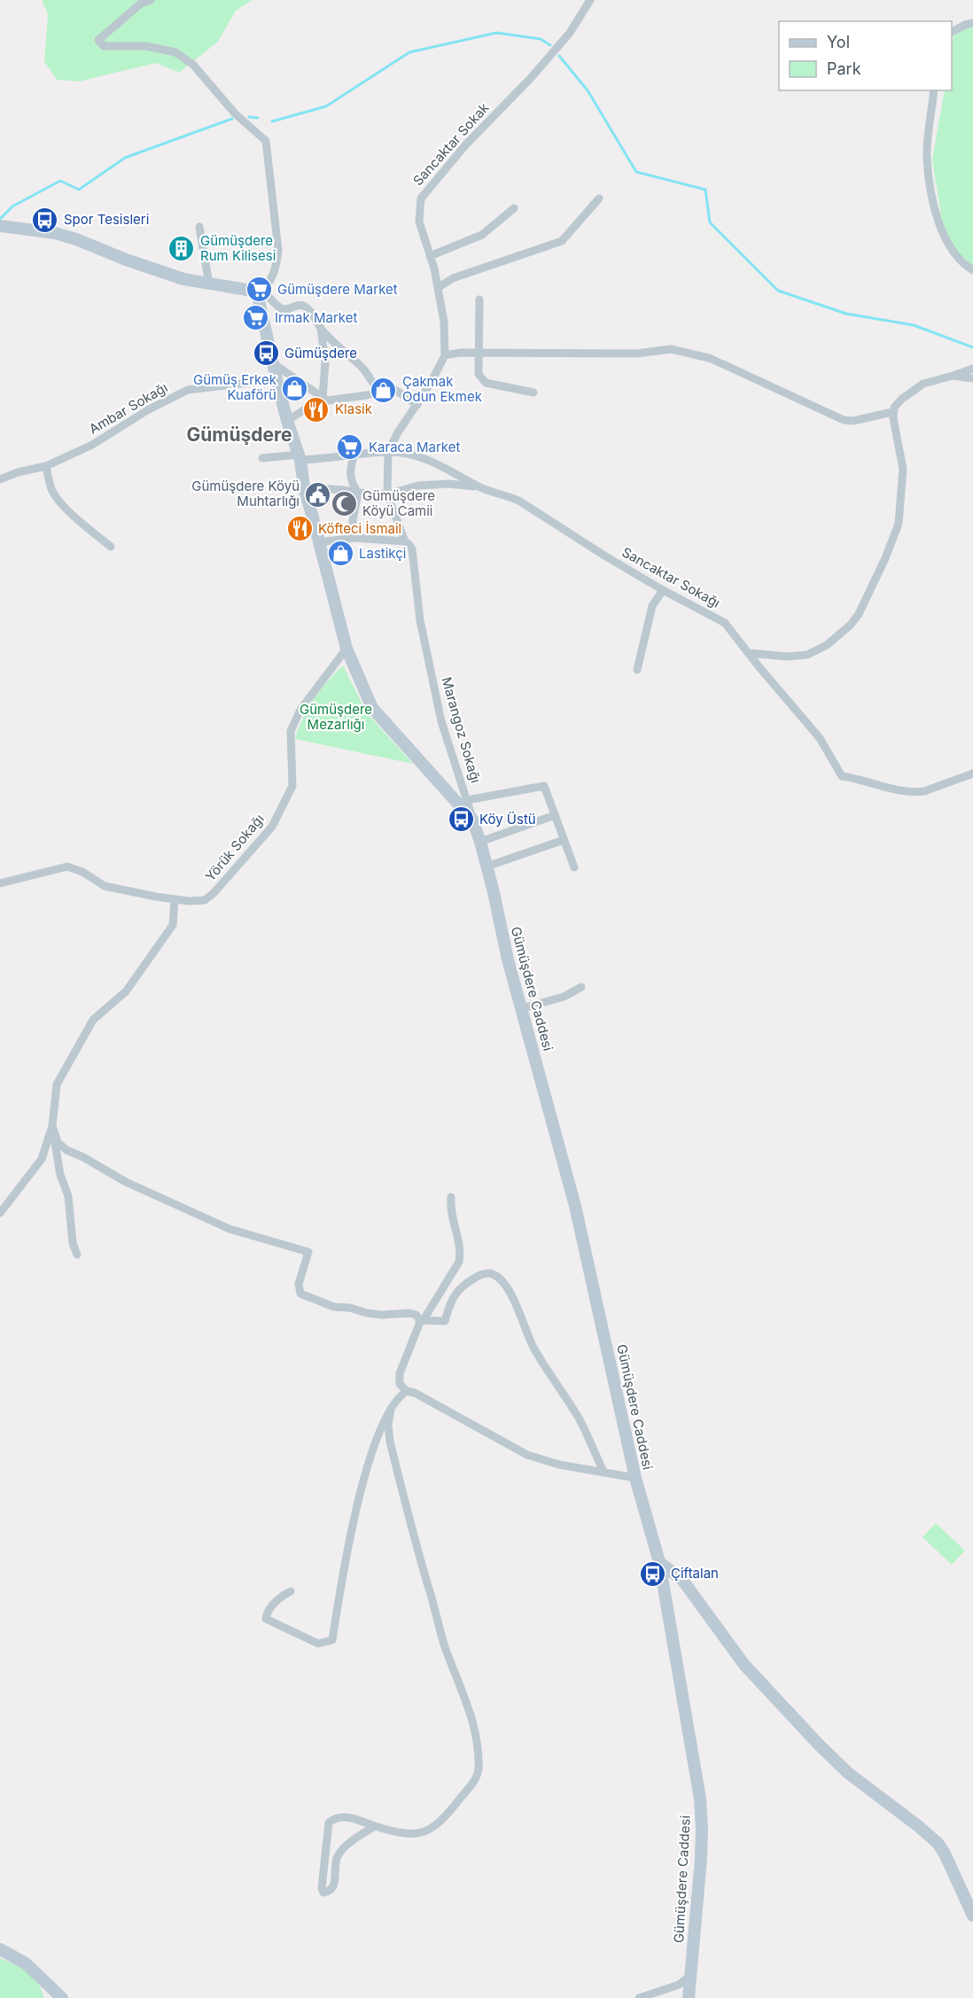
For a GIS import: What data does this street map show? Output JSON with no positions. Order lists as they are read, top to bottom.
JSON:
{
  "streets": {
    "street": [
      "Sancaktar Sokak",
      "Ambar Sokağı",
      "Sancaktar Sokağı",
      "Marangoz Sokağı",
      "Yörük Sokağı",
      "Gümüşdere Caddesi"
    ]
  },
  "crossings": [
    ["Ambar Sokağı", "Gümüşdere Caddesi"],
    ["Sancaktar Sokağı", "Gümüşdere Caddesi"],
    ["Marangoz Sokağı", "Gümüşdere Caddesi"],
    ["Yörük Sokağı", "Gümüşdere Caddesi"]
  ],
  "districts": ["Gümüşdere"],
  "parks": ["Gümüşdere Mezarlığı"],
  "places": {
    "bus stop": [
      "Spor Tesisleri",
      "Gümüşdere",
      "Köy Üstü",
      "Çiftalan"
    ],
    "building": ["Gümüşdere Rum Kilisesi"],
    "supermarket": ["Gümüşdere Market", "Irmak Market", "Karaca Market"],
    "shop": ["Gümüş Erkek Kuaförü", "Çakmak Odun Ekmek", "Lastikçi"],
    "restaurant": ["Klasik", "Köfteci İsmail"],
    "public building": ["Gümüşdere Köyü Muhtarlığı"],
    "mosque": ["Gümüşdere Köyü Camii"]
  },
  "legend": ["Yol", "Park"]
}
